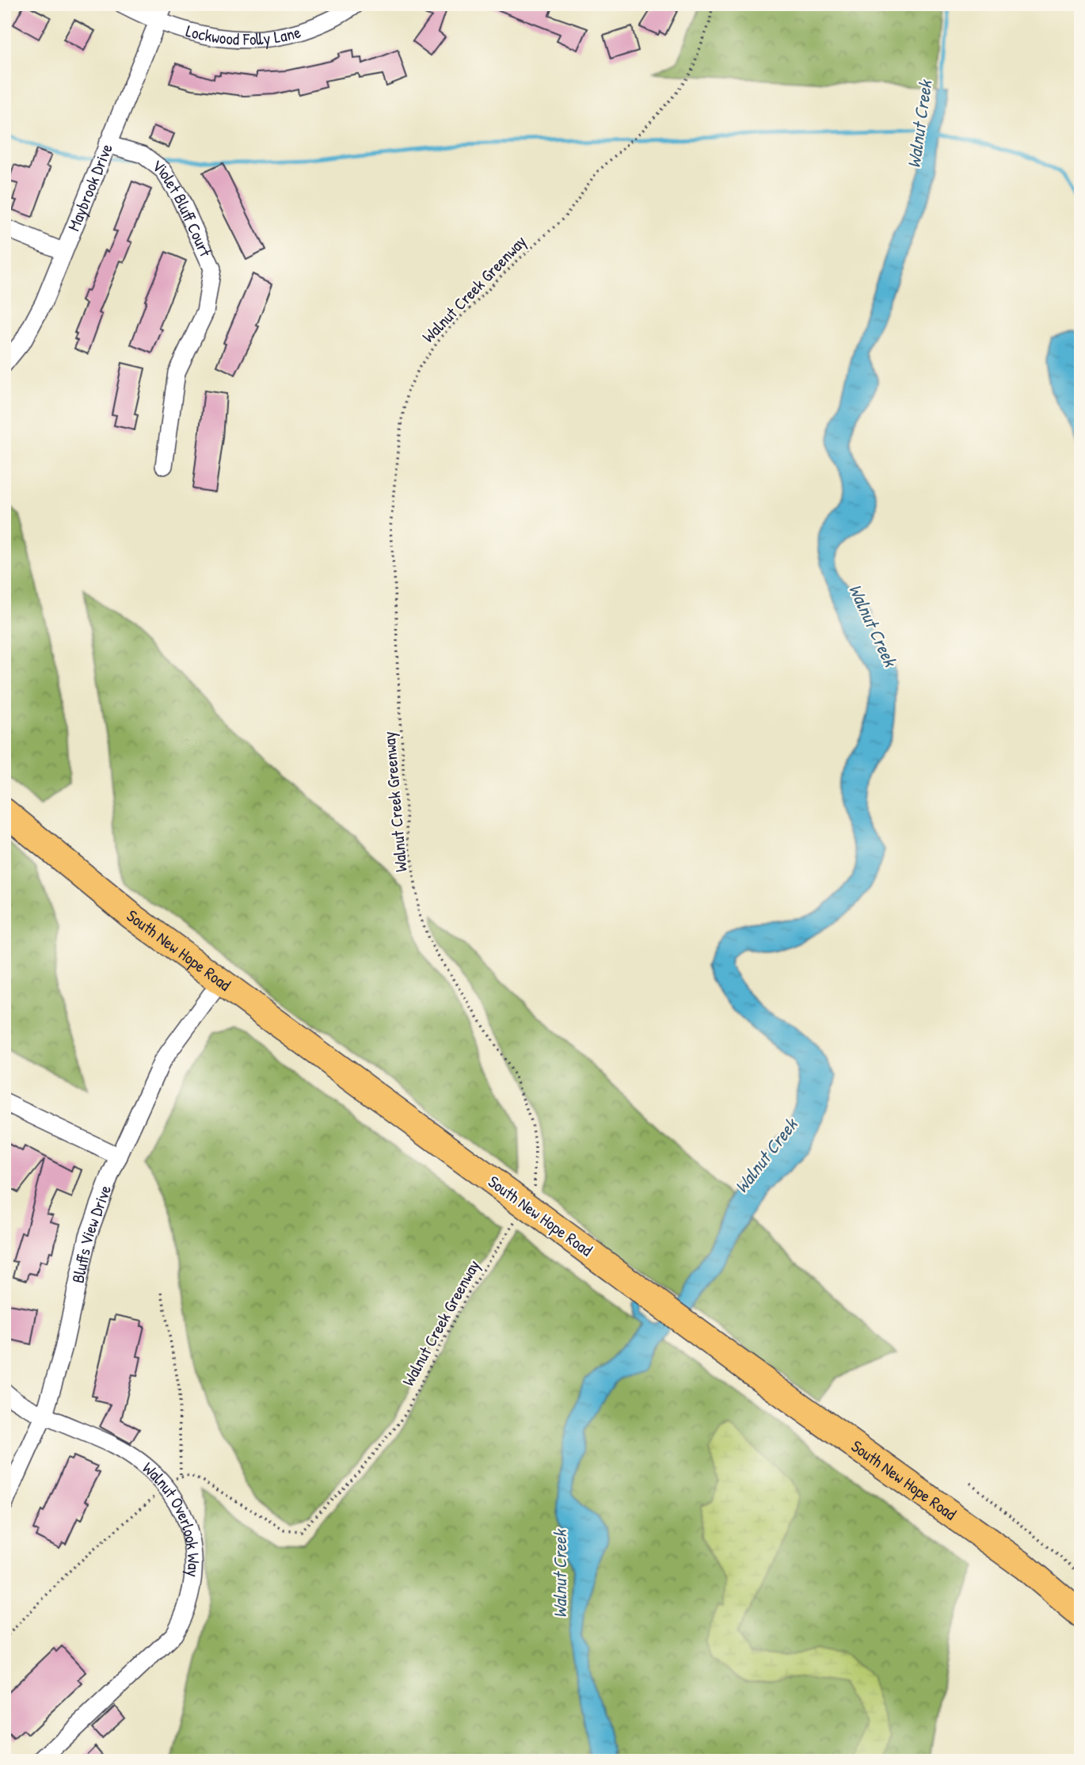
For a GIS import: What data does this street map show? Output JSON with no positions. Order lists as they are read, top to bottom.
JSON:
{
  "streets": {
    "main road": ["South New Hope Road"],
    "street": [
      "Lockwood Folly Lane",
      "Maybrook Drive",
      "Violet Bluff Court",
      "Bluffs View Drive",
      "Walnut Overlook Way"
    ],
    "path": ["Walnut Creek Greenway"]
  },
  "crossings": [
    ["Lockwood Folly Lane", "Maybrook Drive"],
    ["Maybrook Drive", "Violet Bluff Court"],
    ["Walnut Creek Greenway", "South New Hope Road"],
    ["South New Hope Road", "Bluffs View Drive"],
    ["Bluffs View Drive", "Walnut Overlook Way"]
  ],
  "water": ["Walnut Creek"]
}
